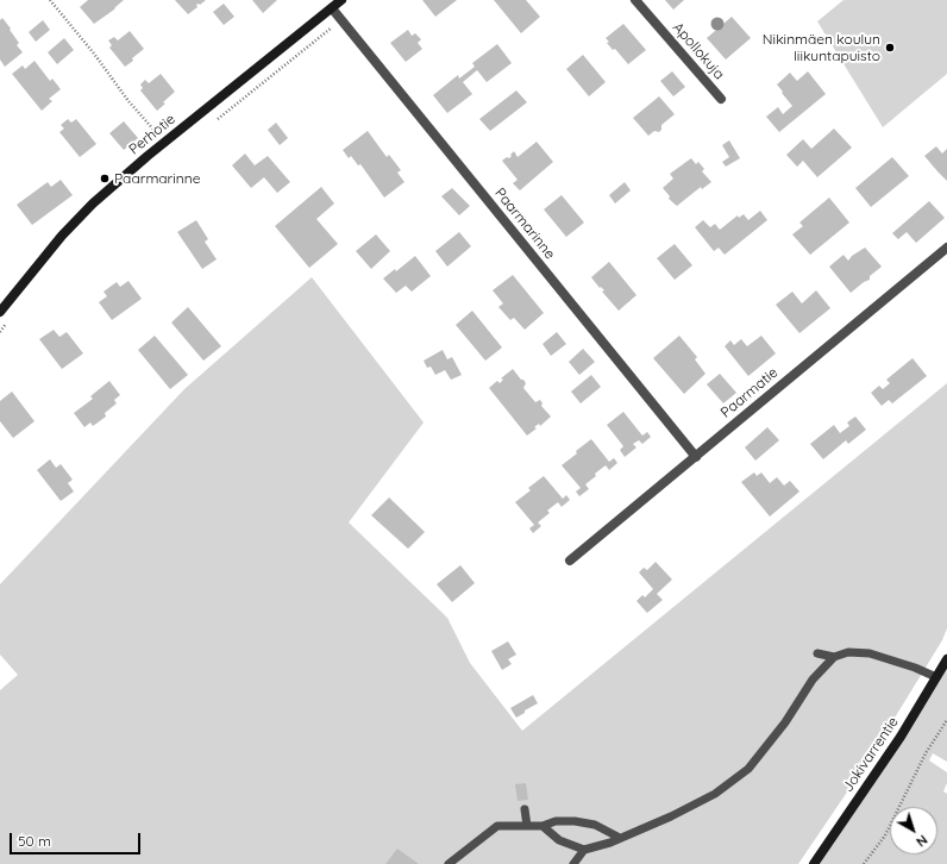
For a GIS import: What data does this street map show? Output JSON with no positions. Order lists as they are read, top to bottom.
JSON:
{
  "streets": {
    "street": [
      "Apollokuja",
      "Perhotie",
      "Paarmarinne",
      "Paarmatie",
      "Jokivarrentie"
    ]
  },
  "crossings": [
    ["Perhotie", "Paarmarinne"],
    ["Paarmarinne", "Paarmatie"]
  ],
  "places": ["Nikinmäen koulun liikuntapuisto", "Paarmarinne"],
  "scale_bar": "50 m",
  "north": "bottom right"
}
